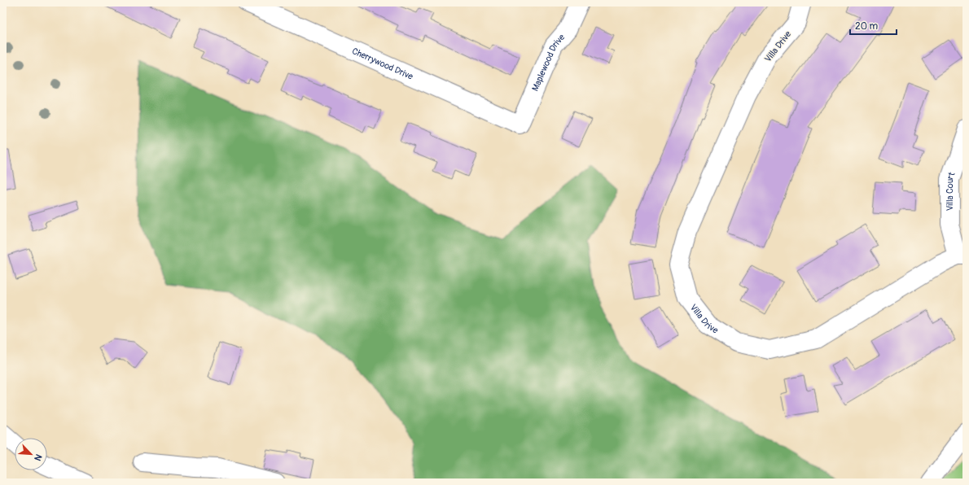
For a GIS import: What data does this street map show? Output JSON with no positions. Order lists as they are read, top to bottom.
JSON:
{
  "streets": {
    "street": [
      "Villa Drive",
      "Maplewood Drive",
      "Cherrywood Drive",
      "Villa Court"
    ]
  },
  "crossings": [
    ["Villa Drive", "Villa Court"],
    ["Maplewood Drive", "Cherrywood Drive"]
  ],
  "scale_bar": "20 m",
  "north": "bottom right"
}
